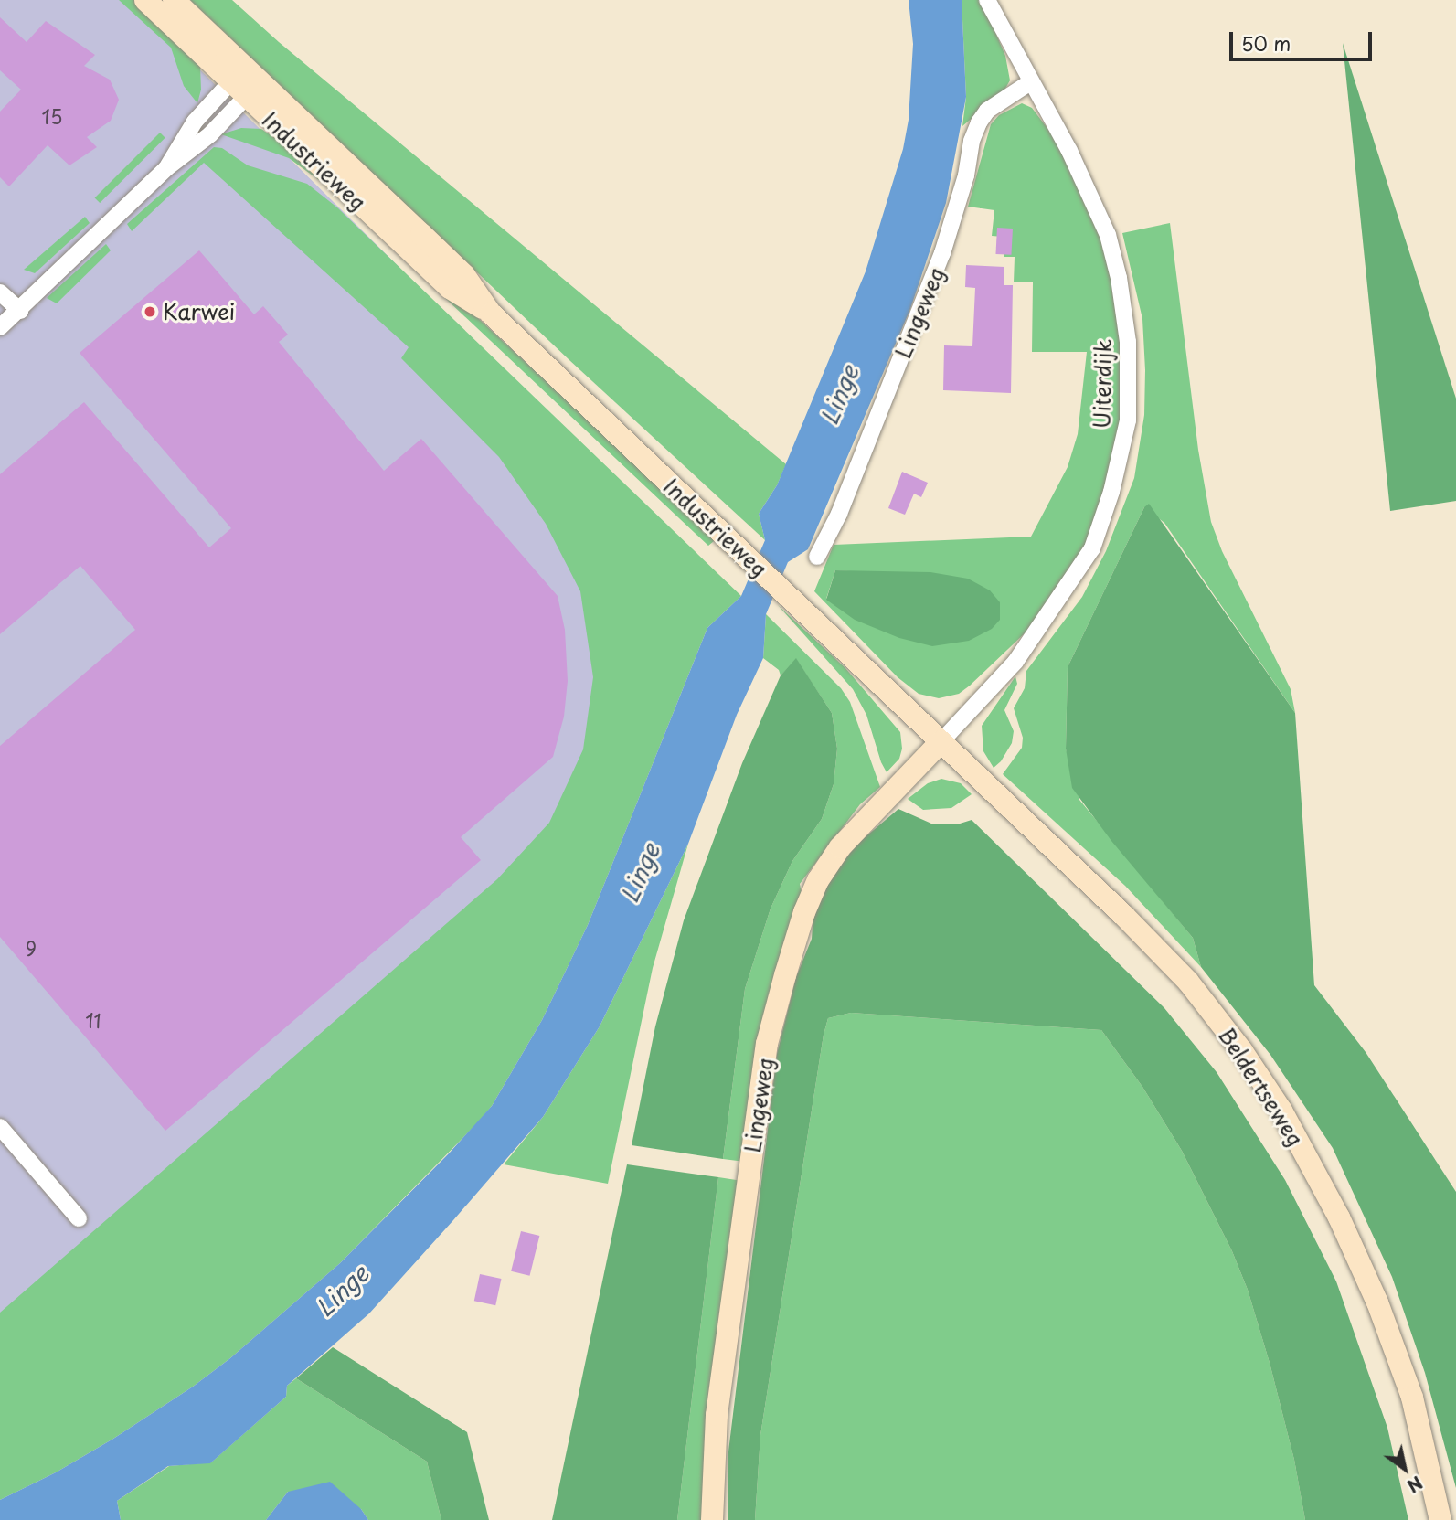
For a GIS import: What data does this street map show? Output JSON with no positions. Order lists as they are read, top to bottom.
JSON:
{
  "streets": {
    "main road": ["Industrieweg", "Lingeweg", "Beldertseweg"],
    "street": ["Uiterdijk"]
  },
  "crossings": [
    ["Industrieweg", "Lingeweg"],
    ["Industrieweg", "Uiterdijk"],
    ["Industrieweg", "Beldertseweg"],
    ["Lingeweg", "Uiterdijk"],
    ["Lingeweg", "Beldertseweg"],
    ["Uiterdijk", "Beldertseweg"]
  ],
  "water": ["Linge"],
  "places": ["Karwei"],
  "house_numbers": ["15", "9", "11"],
  "scale_bar": "50 m",
  "north": "bottom right"
}
